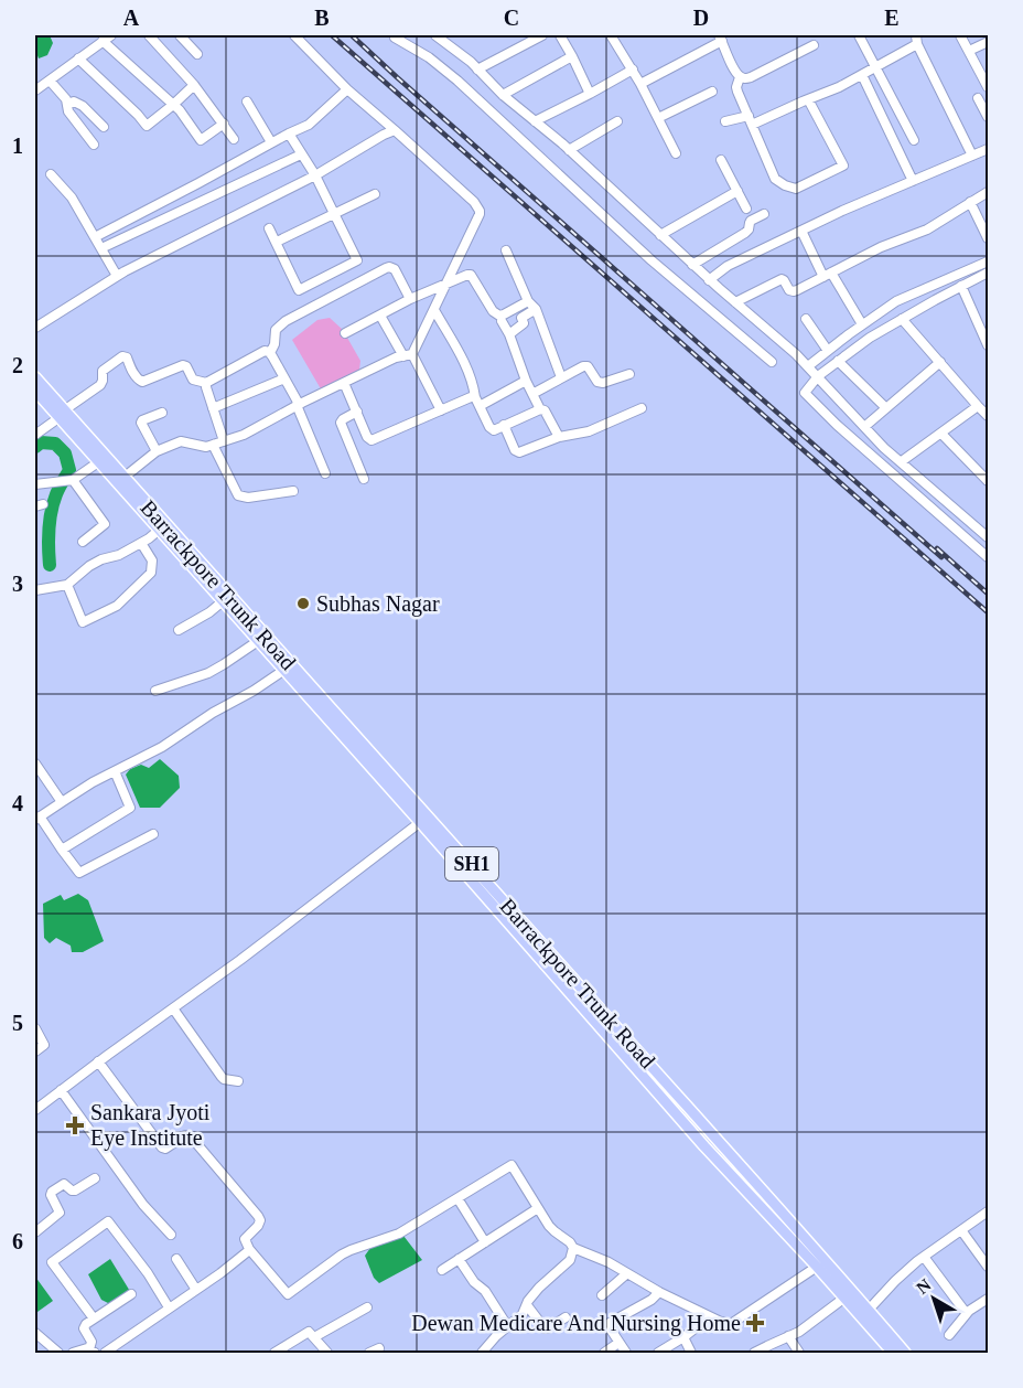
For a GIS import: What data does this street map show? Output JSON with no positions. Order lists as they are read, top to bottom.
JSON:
{
  "streets": {
    "main road": ["Barrackpore Trunk Road", "SH1"]
  },
  "places": {
    "other": ["Subhas Nagar"],
    "health": ["Sankara Jyoti Eye Institute", "Dewan Medicare And Nursing Home"]
  },
  "north": "top left",
  "grid": {
    "columns": [
      "A",
      "B",
      "C",
      "D",
      "E"
    ],
    "rows": [
      "1",
      "2",
      "3",
      "4",
      "5",
      "6"
    ]
  }
}
